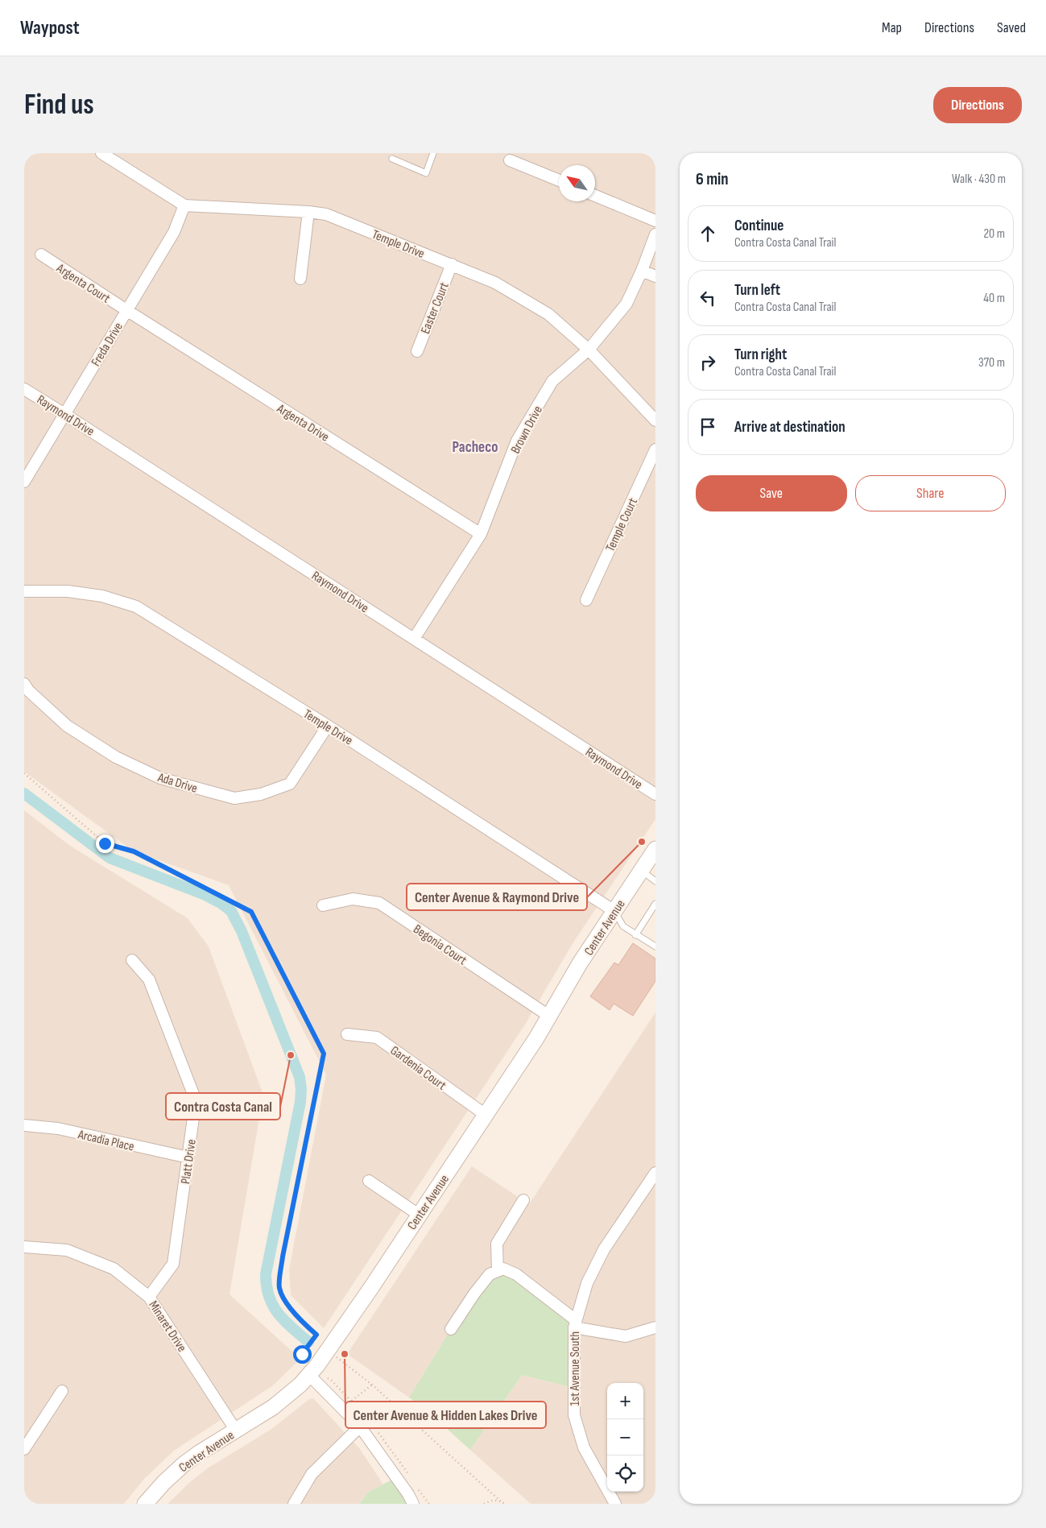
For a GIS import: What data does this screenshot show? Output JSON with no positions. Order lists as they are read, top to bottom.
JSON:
{
  "streets": {
    "street": [
      "Temple Drive",
      "Argenta Court",
      "Easter Court",
      "Freda Drive",
      "Raymond Drive",
      "Argenta Drive",
      "Brown Drive",
      "Temple Court",
      "Ada Drive",
      "Center Avenue",
      "Begonia Court",
      "Gardenia Court",
      "Arcadia Place",
      "Platt Drive",
      "Minaret Drive",
      "1st Avenue South"
    ]
  },
  "crossings": [
    ["Temple Drive", "Easter Court"],
    ["Temple Drive", "Freda Drive"],
    ["Temple Drive", "Brown Drive"],
    ["Temple Drive", "Ada Drive"],
    ["Temple Drive", "Center Avenue"],
    ["Argenta Court", "Freda Drive"],
    ["Argenta Court", "Argenta Drive"],
    ["Freda Drive", "Raymond Drive"],
    ["Freda Drive", "Argenta Drive"],
    ["Raymond Drive", "Brown Drive"],
    ["Argenta Drive", "Brown Drive"],
    ["Center Avenue", "Begonia Court"],
    ["Center Avenue", "Gardenia Court"],
    ["Center Avenue", "Minaret Drive"],
    ["Arcadia Place", "Platt Drive"],
    ["Platt Drive", "Minaret Drive"]
  ],
  "districts": ["Pacheco"],
  "places": ["Center Avenue & Raymond Drive", "Contra Costa Canal", "Center Avenue & Hidden Lakes Drive"],
  "north": "top left",
  "page": {
    "header": "Waypost",
    "nav": ["Map", "Directions", "Saved"],
    "buttons": [
      "Directions",
      ["Save", "Share"]
    ],
    "title": "Find us",
    "heading": ["6 min", "Walk · 430 m"],
    "list": [
      ["Continue", "Contra Costa Canal Trail", "20 m"],
      ["Turn left", "Contra Costa Canal Trail", "40 m"],
      ["Turn right", "Contra Costa Canal Trail", "370 m"],
      "Arrive at destination"
    ],
    "map_buttons": ["+", "−"]
  }
}
